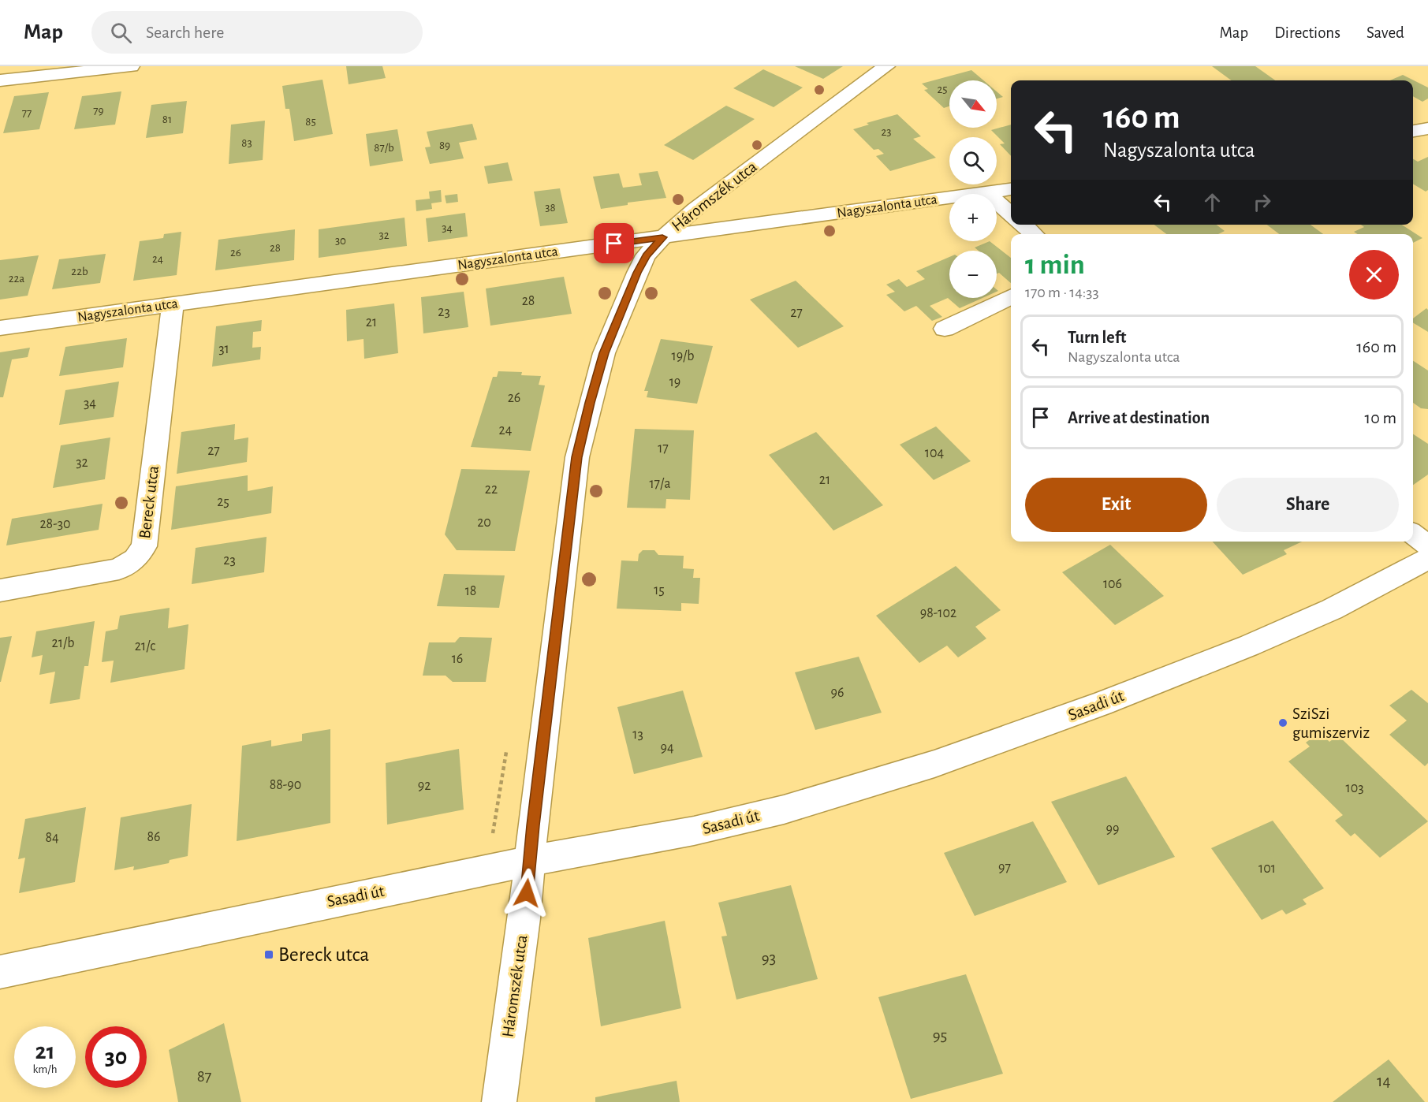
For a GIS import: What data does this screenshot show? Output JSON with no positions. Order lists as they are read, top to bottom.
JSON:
{
  "streets": {
    "street": [
      "Háromszék utca",
      "Nagyszalonta utca",
      "Bereck utca",
      "Sasadi út"
    ]
  },
  "crossings": [
    ["Háromszék utca", "Nagyszalonta utca"],
    ["Háromszék utca", "Sasadi út"],
    ["Nagyszalonta utca", "Bereck utca"]
  ],
  "places": {
    "other": ["SziSzi gumiszerviz"],
    "transit": ["Bereck utca"]
  },
  "house_numbers": [
    "25",
    "79",
    "77",
    "81",
    "85",
    "23",
    "83",
    "89",
    "87/b",
    "38",
    "34",
    "32",
    "30",
    "28",
    "26",
    "24",
    "22b",
    "22a",
    "28",
    "23",
    "27",
    "21",
    "31",
    "19/b",
    "19",
    "26",
    "34",
    "24",
    "17",
    "27",
    "104",
    "32",
    "21",
    "17/a",
    "22",
    "25",
    "20",
    "28-30",
    "23",
    "106",
    "15",
    "18",
    "98-102",
    "21/b",
    "21/c",
    "16",
    "96",
    "13",
    "94",
    "88-90",
    "92",
    "103",
    "99",
    "86",
    "84",
    "97",
    "101",
    "93",
    "95",
    "87",
    "14"
  ],
  "north": "bottom right",
  "page": {
    "header": "Map",
    "search": "Search here",
    "nav": ["Map", "Directions", "Saved"],
    "map_buttons": ["+", "−"],
    "turn": ["160 m", "Nagyszalonta utca"],
    "heading": ["1 min", "170 m · 14:33"],
    "list": [
      {
        "name": "Turn left",
        "note": "Nagyszalonta utca",
        "value": "160 m"
      },
      {
        "name": "Arrive at destination",
        "value": "10 m"
      }
    ],
    "buttons": ["Exit", "Share"],
    "speed": "21 km/h",
    "limit": "30"
  }
}
